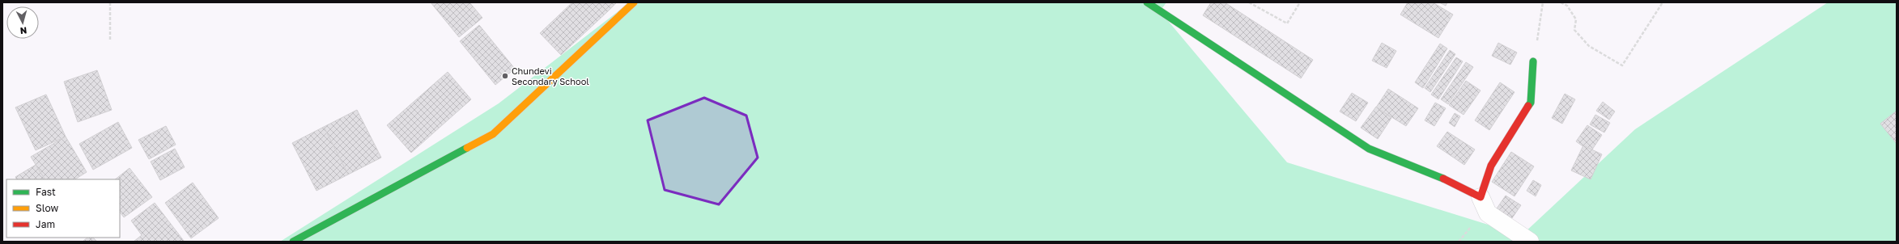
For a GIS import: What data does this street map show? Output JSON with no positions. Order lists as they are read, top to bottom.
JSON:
{
  "places": ["Chundevi Secondary School"],
  "legend": ["Fast", "Slow", "Jam"],
  "north": "bottom"
}
